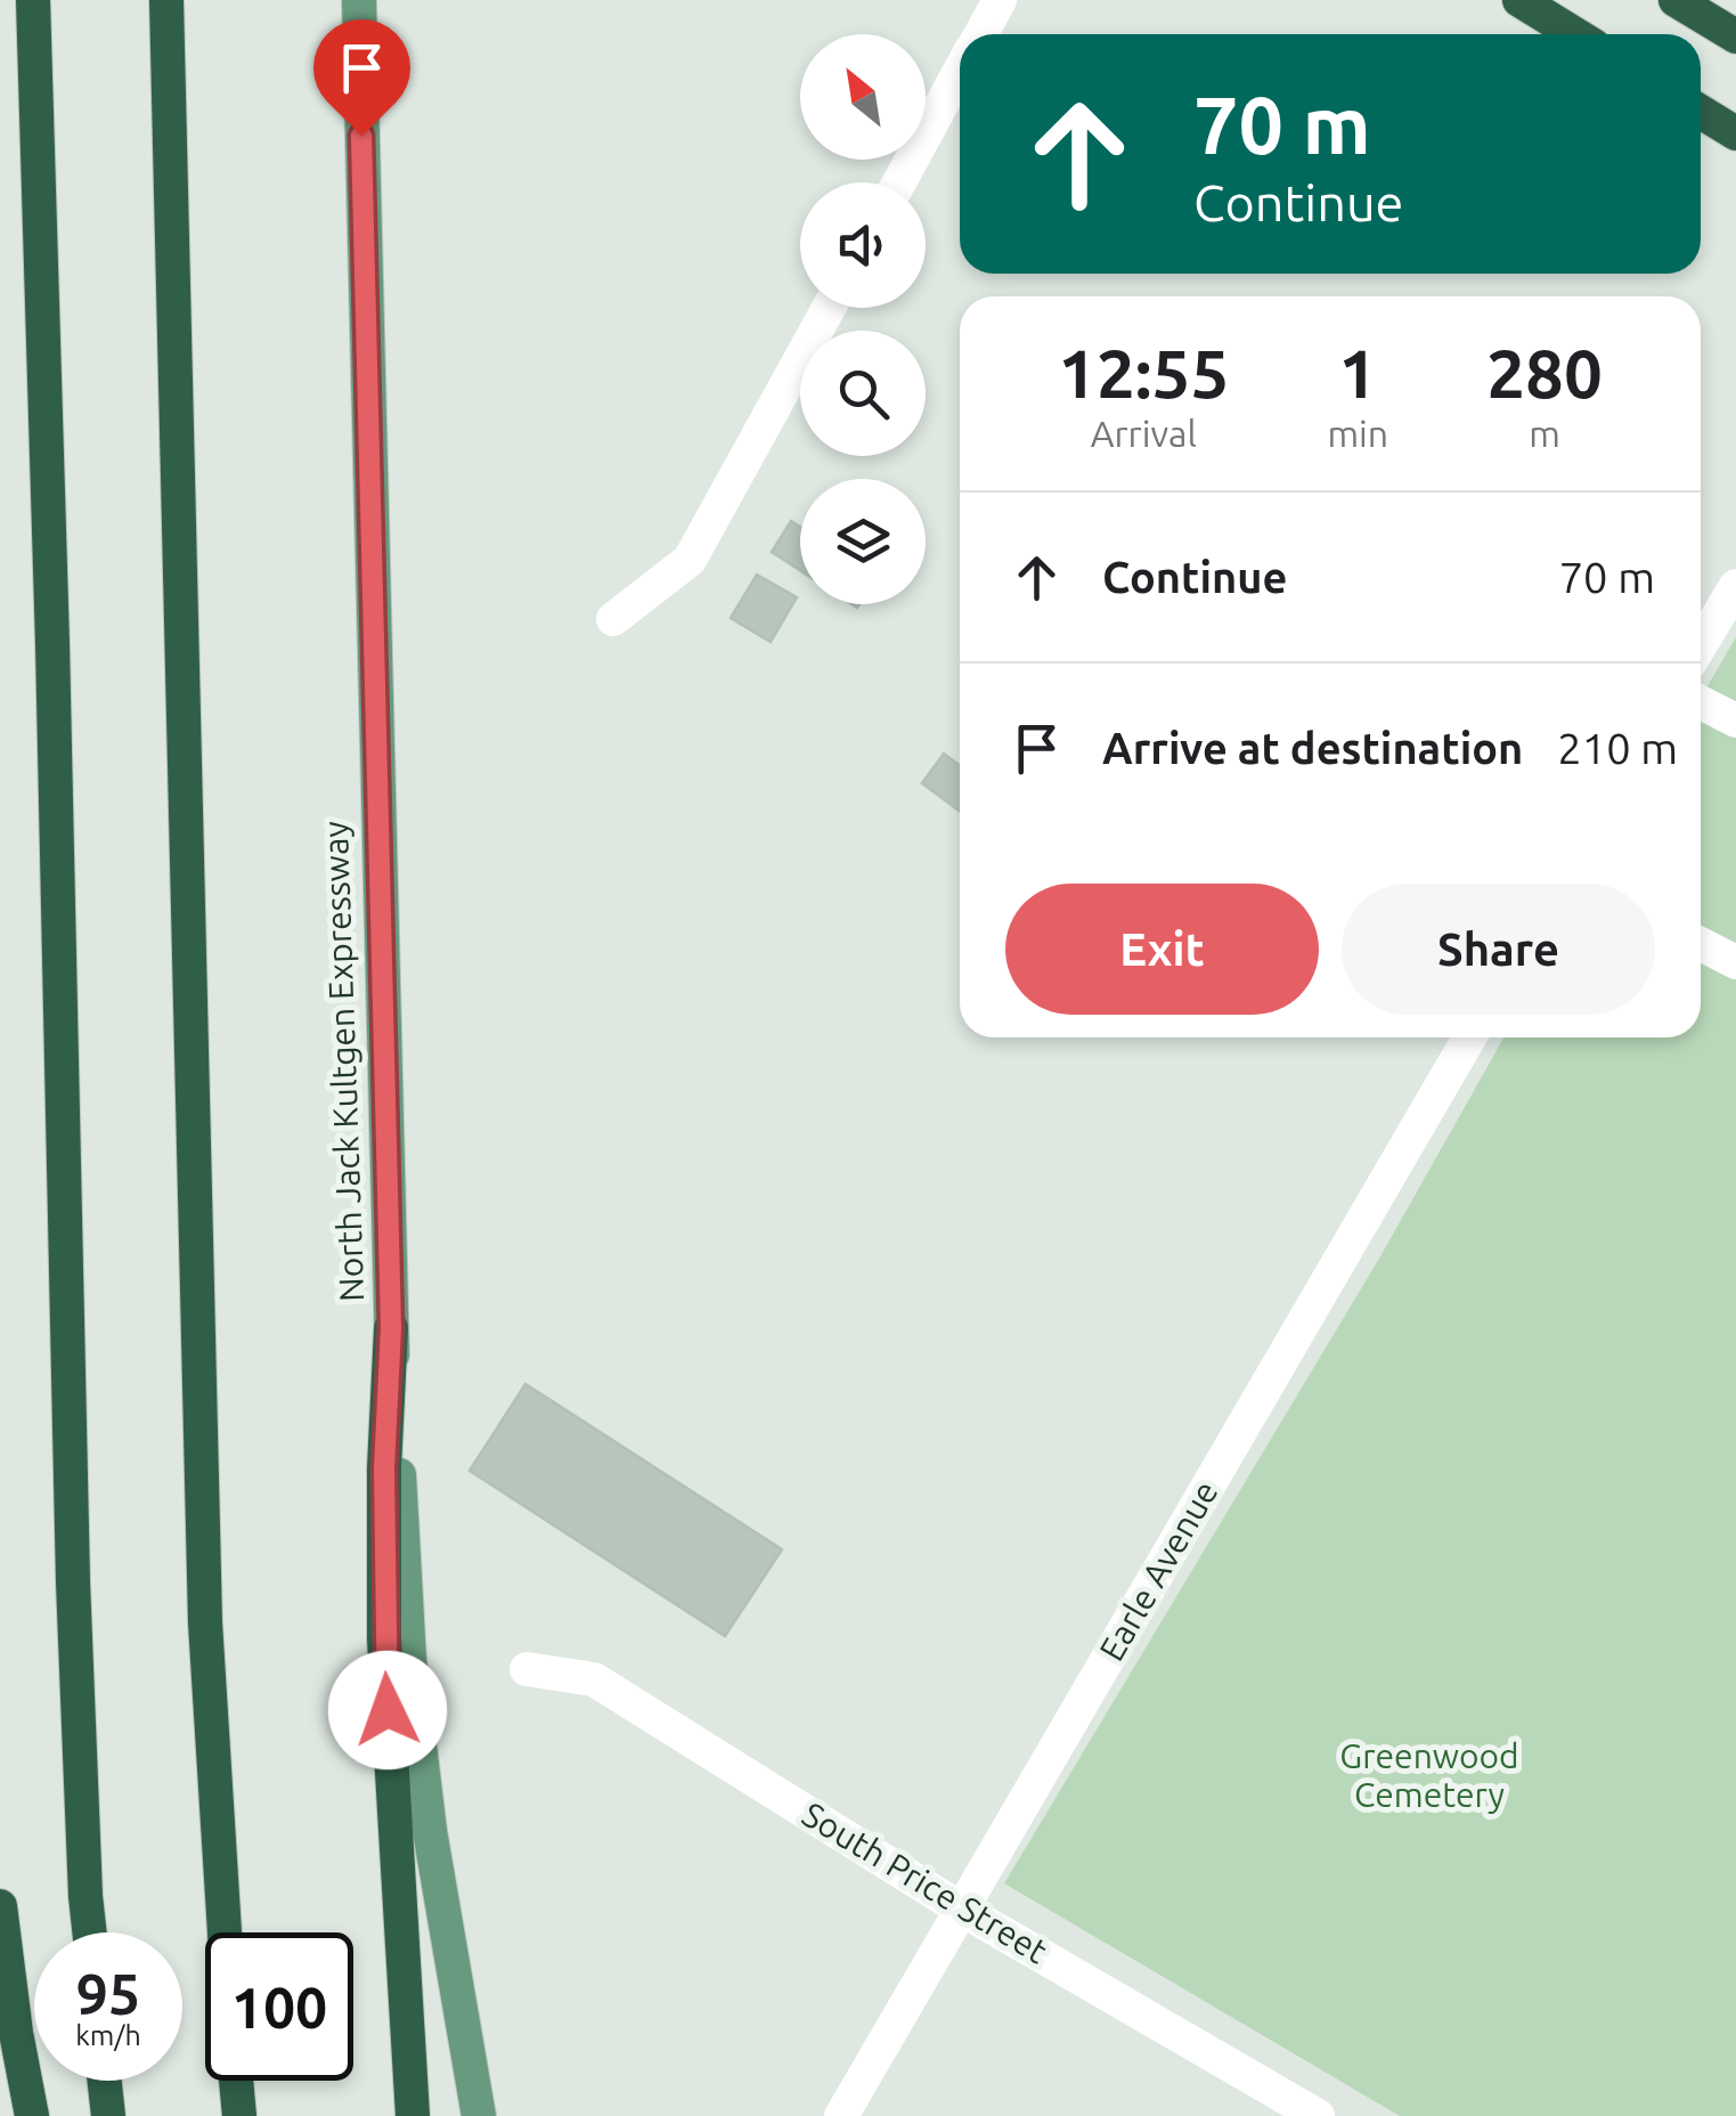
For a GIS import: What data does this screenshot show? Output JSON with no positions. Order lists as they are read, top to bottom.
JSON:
{
  "streets": {
    "main road": ["North Jack Kultgen Expressway"],
    "street": ["Earle Avenue", "South Price Street"]
  },
  "crossings": [
    ["Earle Avenue", "South Price Street"]
  ],
  "parks": ["Greenwood Cemetery"],
  "north": "top left",
  "page": {
    "turn": ["70 m", "Continue"],
    "eta": [
      "12:55",
      "Arrival",
      "1",
      "min",
      "280",
      "m"
    ],
    "list": [
      {
        "name": "Continue",
        "value": "70 m"
      },
      {
        "name": "Arrive at destination",
        "value": "210 m"
      }
    ],
    "buttons": ["Exit", "Share"],
    "speed": "95 km/h",
    "limit": "100"
  }
}
